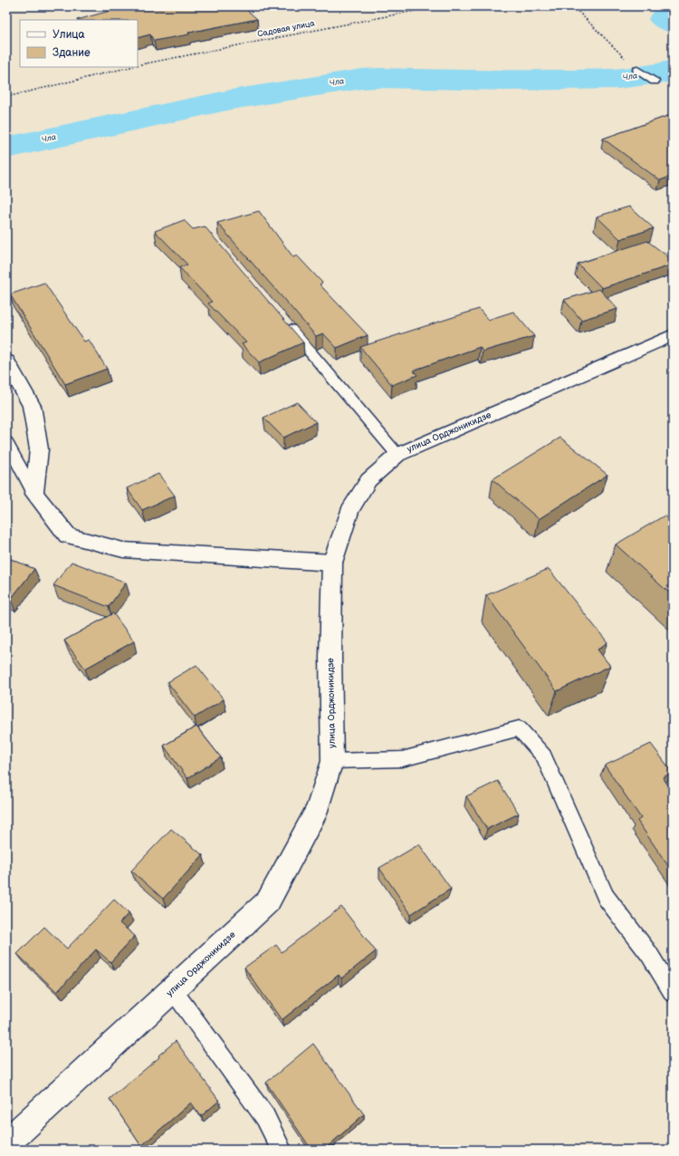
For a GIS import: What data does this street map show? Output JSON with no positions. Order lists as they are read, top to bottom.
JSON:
{
  "streets": {
    "street": ["улица Орджоникидзе"],
    "path": ["Садовая улица"]
  },
  "water": ["Чла"],
  "legend": ["Улица", "Здание"]
}
